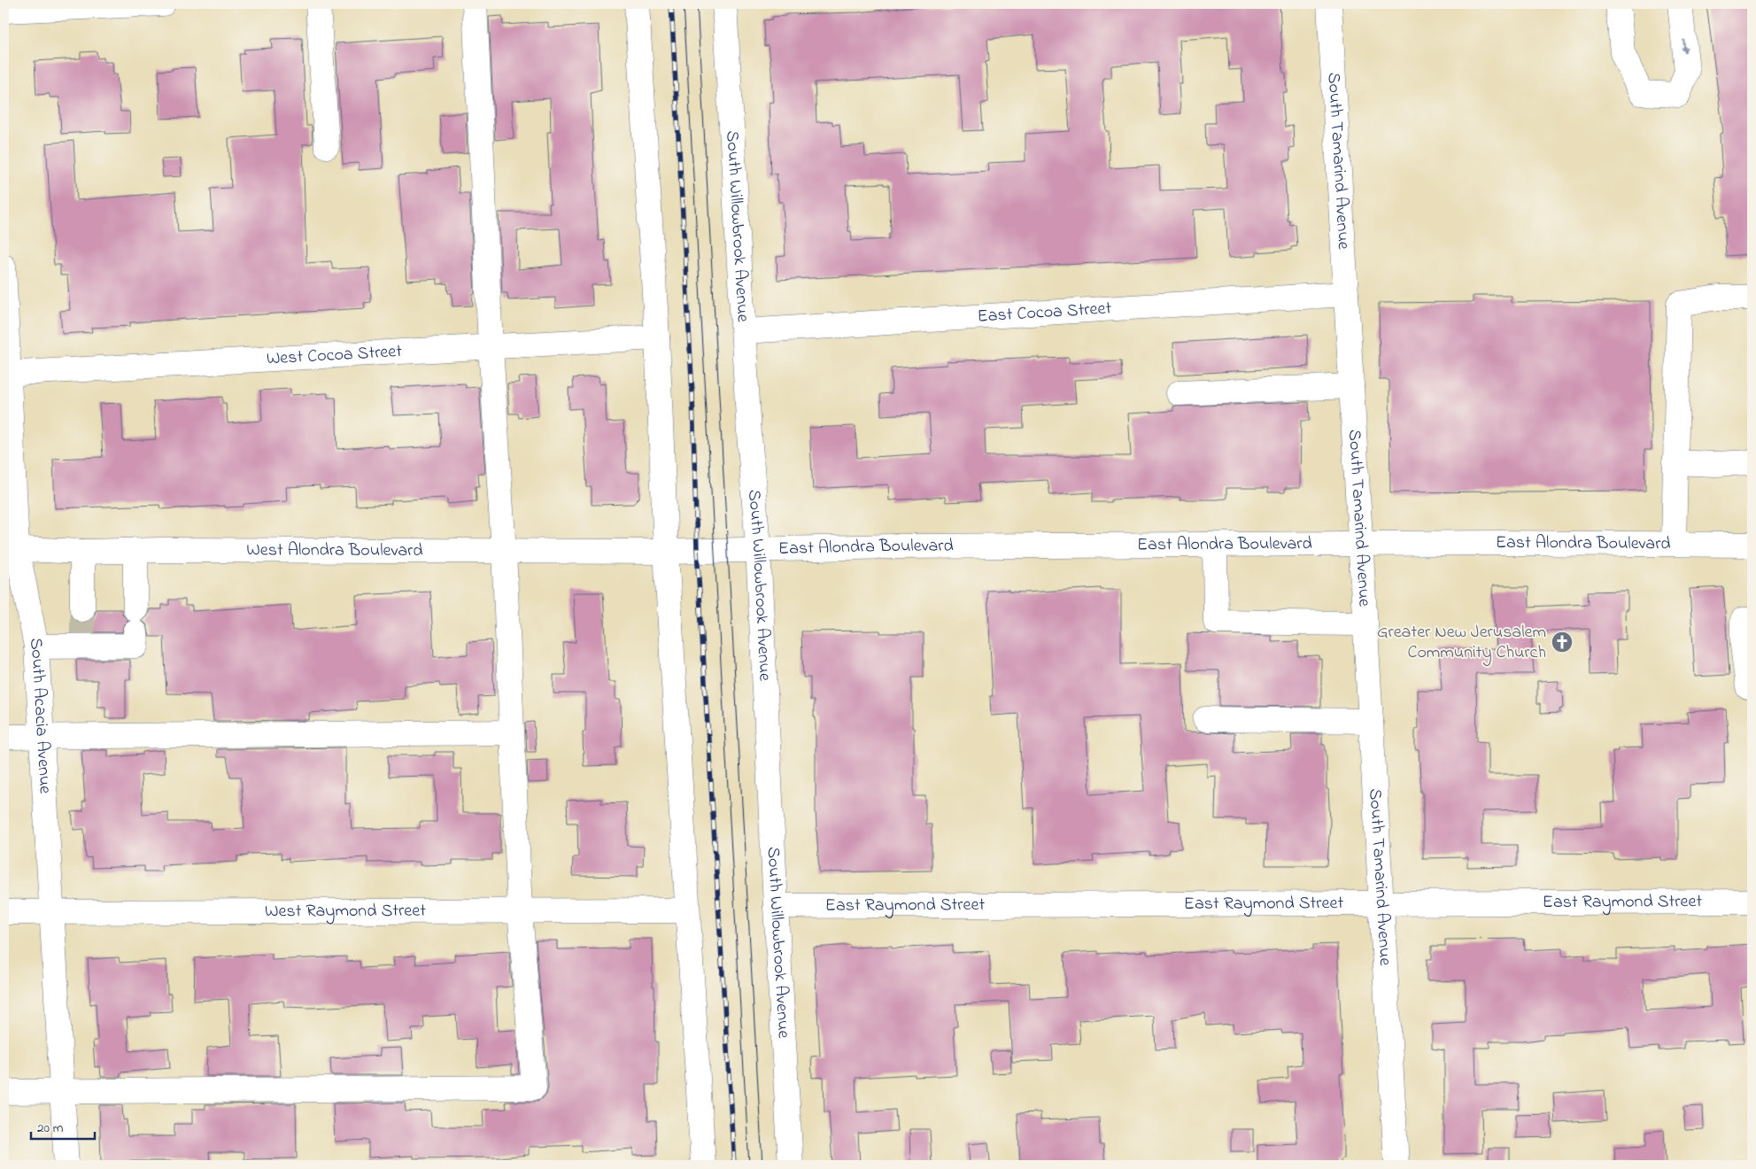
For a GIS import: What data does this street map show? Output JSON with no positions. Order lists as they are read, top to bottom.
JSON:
{
  "streets": {
    "street": [
      "South Tamarind Avenue",
      "South Willowbrook Avenue",
      "East Cocoa Street",
      "West Cocoa Street",
      "East Alondra Boulevard",
      "West Alondra Boulevard",
      "South Acacia Avenue",
      "East Raymond Street",
      "West Raymond Street"
    ]
  },
  "crossings": [
    ["South Tamarind Avenue", "East Cocoa Street"],
    ["South Tamarind Avenue", "East Alondra Boulevard"],
    ["South Tamarind Avenue", "East Raymond Street"],
    ["South Willowbrook Avenue", "East Cocoa Street"],
    ["South Willowbrook Avenue", "East Alondra Boulevard"],
    ["South Willowbrook Avenue", "East Raymond Street"],
    ["West Cocoa Street", "South Acacia Avenue"],
    ["East Alondra Boulevard", "West Alondra Boulevard"],
    ["West Alondra Boulevard", "South Acacia Avenue"],
    ["South Acacia Avenue", "West Raymond Street"]
  ],
  "places": {
    "church": ["Greater New Jerusalem Community Church"]
  },
  "scale_bar": "20 m"
}
